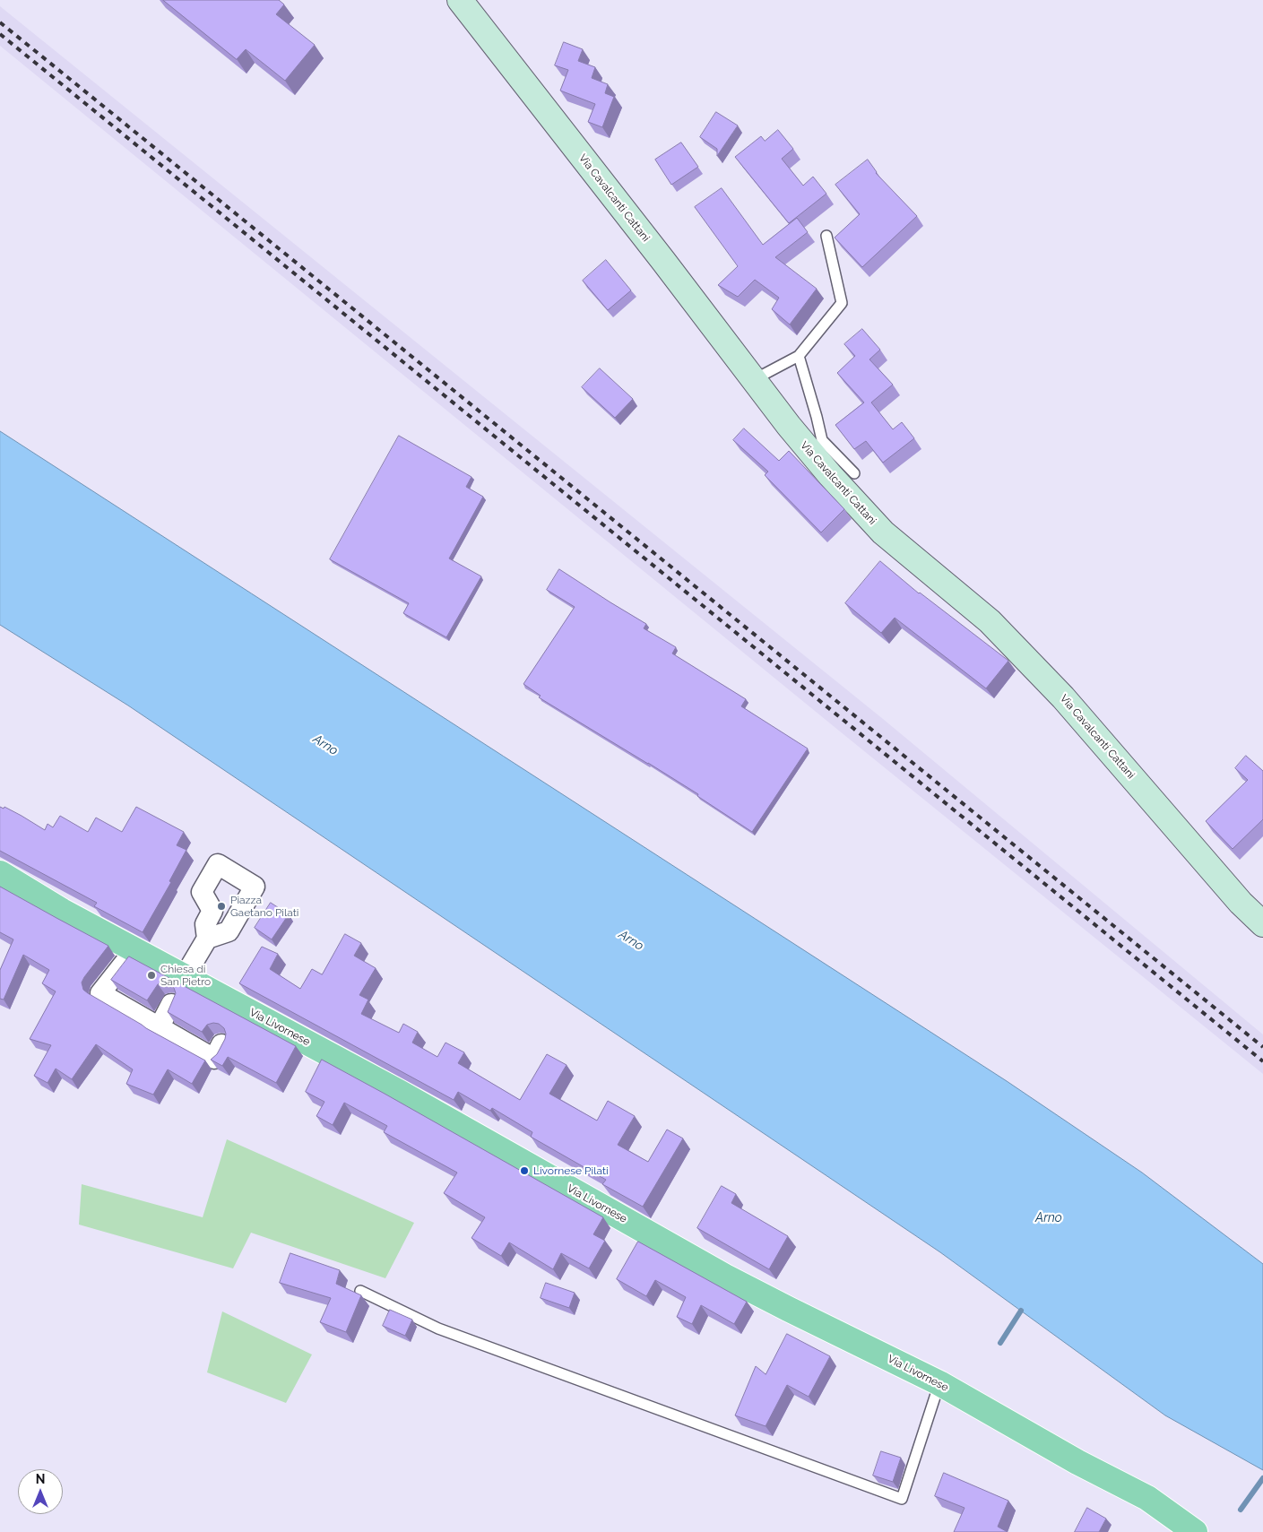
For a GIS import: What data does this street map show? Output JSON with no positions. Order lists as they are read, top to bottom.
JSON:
{
  "streets": {
    "main road": ["Via Livornese"],
    "street": ["Via Cavalcanti Cattani"]
  },
  "water": ["Arno"],
  "places": ["Piazza Gaetano Pilati", "Chiesa di San Pietro", "Livornese Pilati"],
  "north": "top"
}
